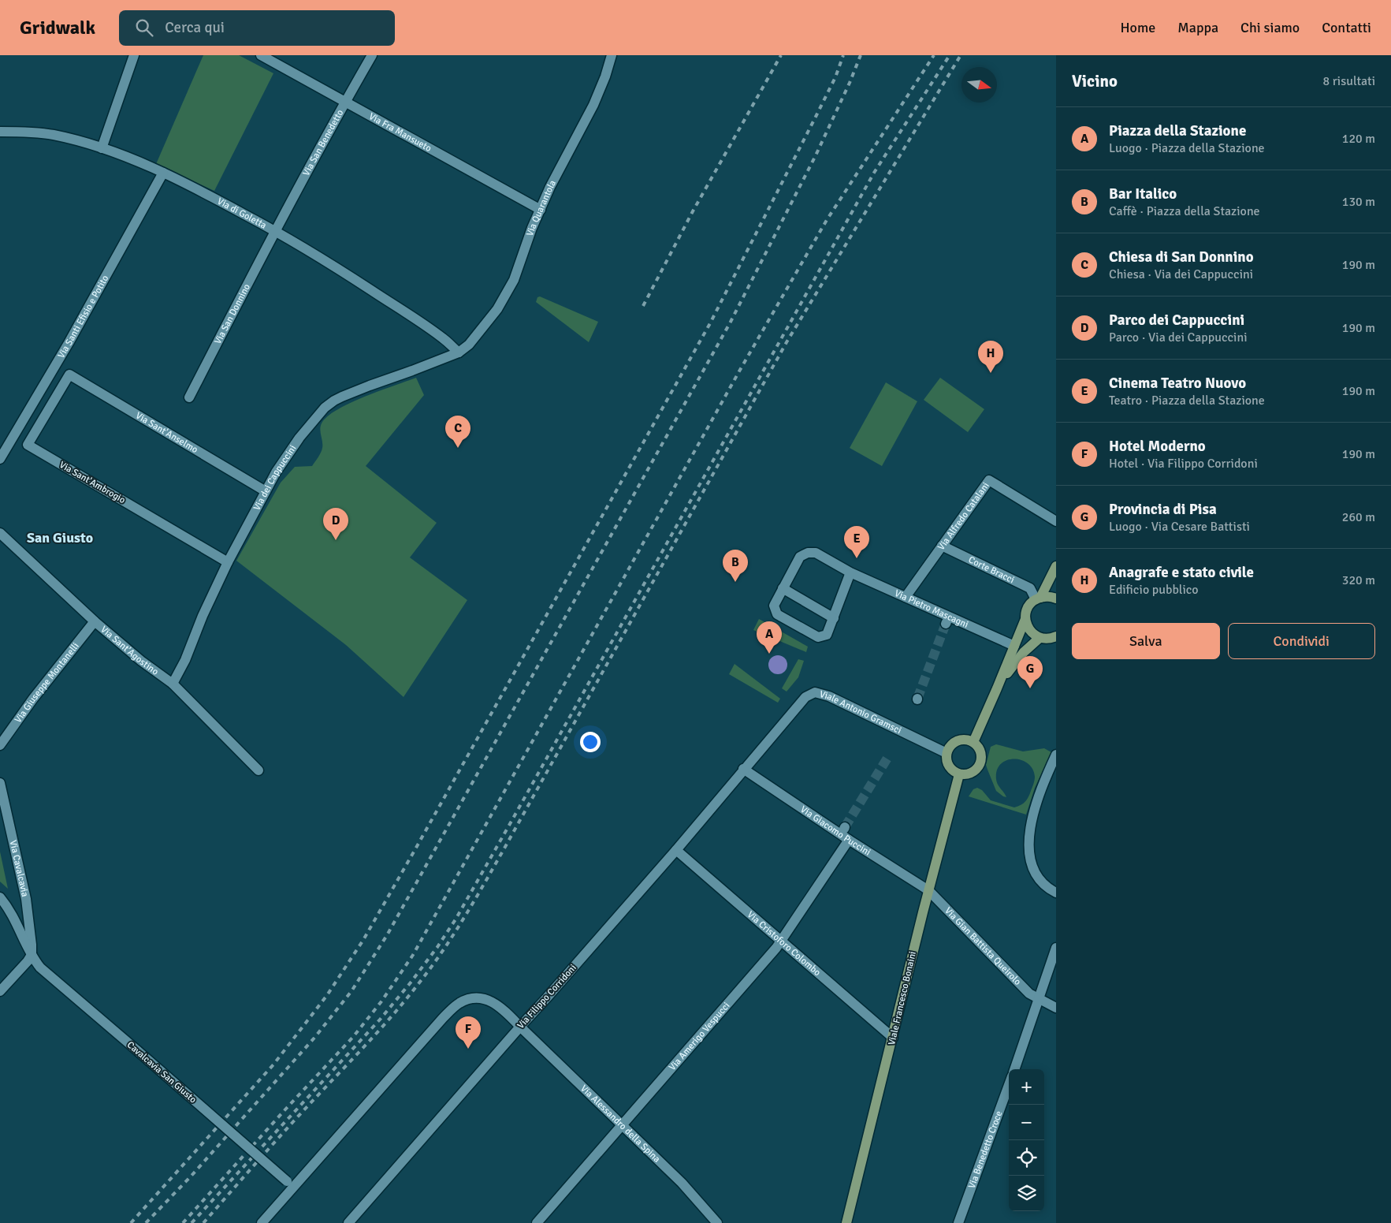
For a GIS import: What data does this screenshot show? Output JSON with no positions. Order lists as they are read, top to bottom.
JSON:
{
  "streets": {
    "main road": ["Viale Francesco Bonaini"],
    "street": [
      "Via Fra Mansueto",
      "Via San Benedetto",
      "Via Quarantola",
      "Via di Goletta",
      "Via San Donnino",
      "Via Santi Efisio e Potito",
      "Via Sant'Anselmo",
      "Via dei Cappuccini",
      "Via Sant'Ambrogio",
      "Via Alfredo Catalani",
      "Corte Bracci",
      "Via Pietro Mascagni",
      "Via Sant'Agostino",
      "Via Giuseppe Montanelli",
      "Viale Antonio Gramsci",
      "Via Giacomo Puccini",
      "Via Cavalcavia",
      "Via Cristoforo Colombo",
      "Via Gian Battista Queirolo",
      "Via Filippo Corridoni",
      "Via Amerigo Vespucci",
      "Cavalcavia San Giusto",
      "Via Alessandro della Spina",
      "Via Benedetto Croce"
    ]
  },
  "crossings": [
    ["Via Fra Mansueto", "Via San Benedetto"],
    ["Via Fra Mansueto", "Via Quarantola"],
    ["Via San Benedetto", "Via di Goletta"],
    ["Via San Benedetto", "Via San Donnino"],
    ["Via Quarantola", "Via di Goletta"],
    ["Via Quarantola", "Via dei Cappuccini"],
    ["Via di Goletta", "Via San Donnino"],
    ["Via di Goletta", "Via Santi Efisio e Potito"],
    ["Via di Goletta", "Via dei Cappuccini"],
    ["Via Sant'Anselmo", "Via dei Cappuccini"],
    ["Via Sant'Anselmo", "Via Sant'Ambrogio"],
    ["Via dei Cappuccini", "Via Sant'Ambrogio"],
    ["Via dei Cappuccini", "Via Sant'Agostino"],
    ["Via Alfredo Catalani", "Corte Bracci"],
    ["Via Alfredo Catalani", "Via Pietro Mascagni"],
    ["Via Sant'Agostino", "Via Giuseppe Montanelli"],
    ["Viale Antonio Gramsci", "Via Filippo Corridoni"],
    ["Viale Antonio Gramsci", "Viale Francesco Bonaini"],
    ["Via Giacomo Puccini", "Via Gian Battista Queirolo"],
    ["Via Giacomo Puccini", "Via Filippo Corridoni"],
    ["Via Giacomo Puccini", "Viale Francesco Bonaini"],
    ["Via Giacomo Puccini", "Via Amerigo Vespucci"],
    ["Via Cavalcavia", "Cavalcavia San Giusto"],
    ["Via Cristoforo Colombo", "Via Filippo Corridoni"],
    ["Via Cristoforo Colombo", "Viale Francesco Bonaini"],
    ["Via Cristoforo Colombo", "Via Amerigo Vespucci"],
    ["Via Gian Battista Queirolo", "Viale Francesco Bonaini"],
    ["Via Filippo Corridoni", "Via Alessandro della Spina"],
    ["Via Amerigo Vespucci", "Via Alessandro della Spina"]
  ],
  "districts": ["San Giusto"],
  "north": "right",
  "page": {
    "header": "Gridwalk",
    "search": "Cerca qui",
    "nav": [
      "Home",
      "Mappa",
      "Chi siamo",
      "Contatti"
    ],
    "heading": ["Vicino", "8 risultati"],
    "list": [
      {
        "mark": "A",
        "name": "Piazza della Stazione",
        "note": "Luogo · Piazza della Stazione",
        "value": "120 m"
      },
      {
        "mark": "B",
        "name": "Bar Italico",
        "note": "Caffè · Piazza della Stazione",
        "value": "130 m"
      },
      {
        "mark": "C",
        "name": "Chiesa di San Donnino",
        "note": "Chiesa · Via dei Cappuccini",
        "value": "190 m"
      },
      {
        "mark": "D",
        "name": "Parco dei Cappuccini",
        "note": "Parco · Via dei Cappuccini",
        "value": "190 m"
      },
      {
        "mark": "E",
        "name": "Cinema Teatro Nuovo",
        "note": "Teatro · Piazza della Stazione",
        "value": "190 m"
      },
      {
        "mark": "F",
        "name": "Hotel Moderno",
        "note": "Hotel · Via Filippo Corridoni",
        "value": "190 m"
      },
      {
        "mark": "G",
        "name": "Provincia di Pisa",
        "note": "Luogo · Via Cesare Battisti",
        "value": "260 m"
      },
      {
        "mark": "H",
        "name": "Anagrafe e stato civile",
        "note": "Edificio pubblico",
        "value": "320 m"
      }
    ],
    "pins": [
      "H",
      "C",
      "D",
      "E",
      "B",
      "A",
      "G",
      "F"
    ],
    "buttons": ["Salva", "Condividi"],
    "map_buttons": ["+", "−"]
  }
}
